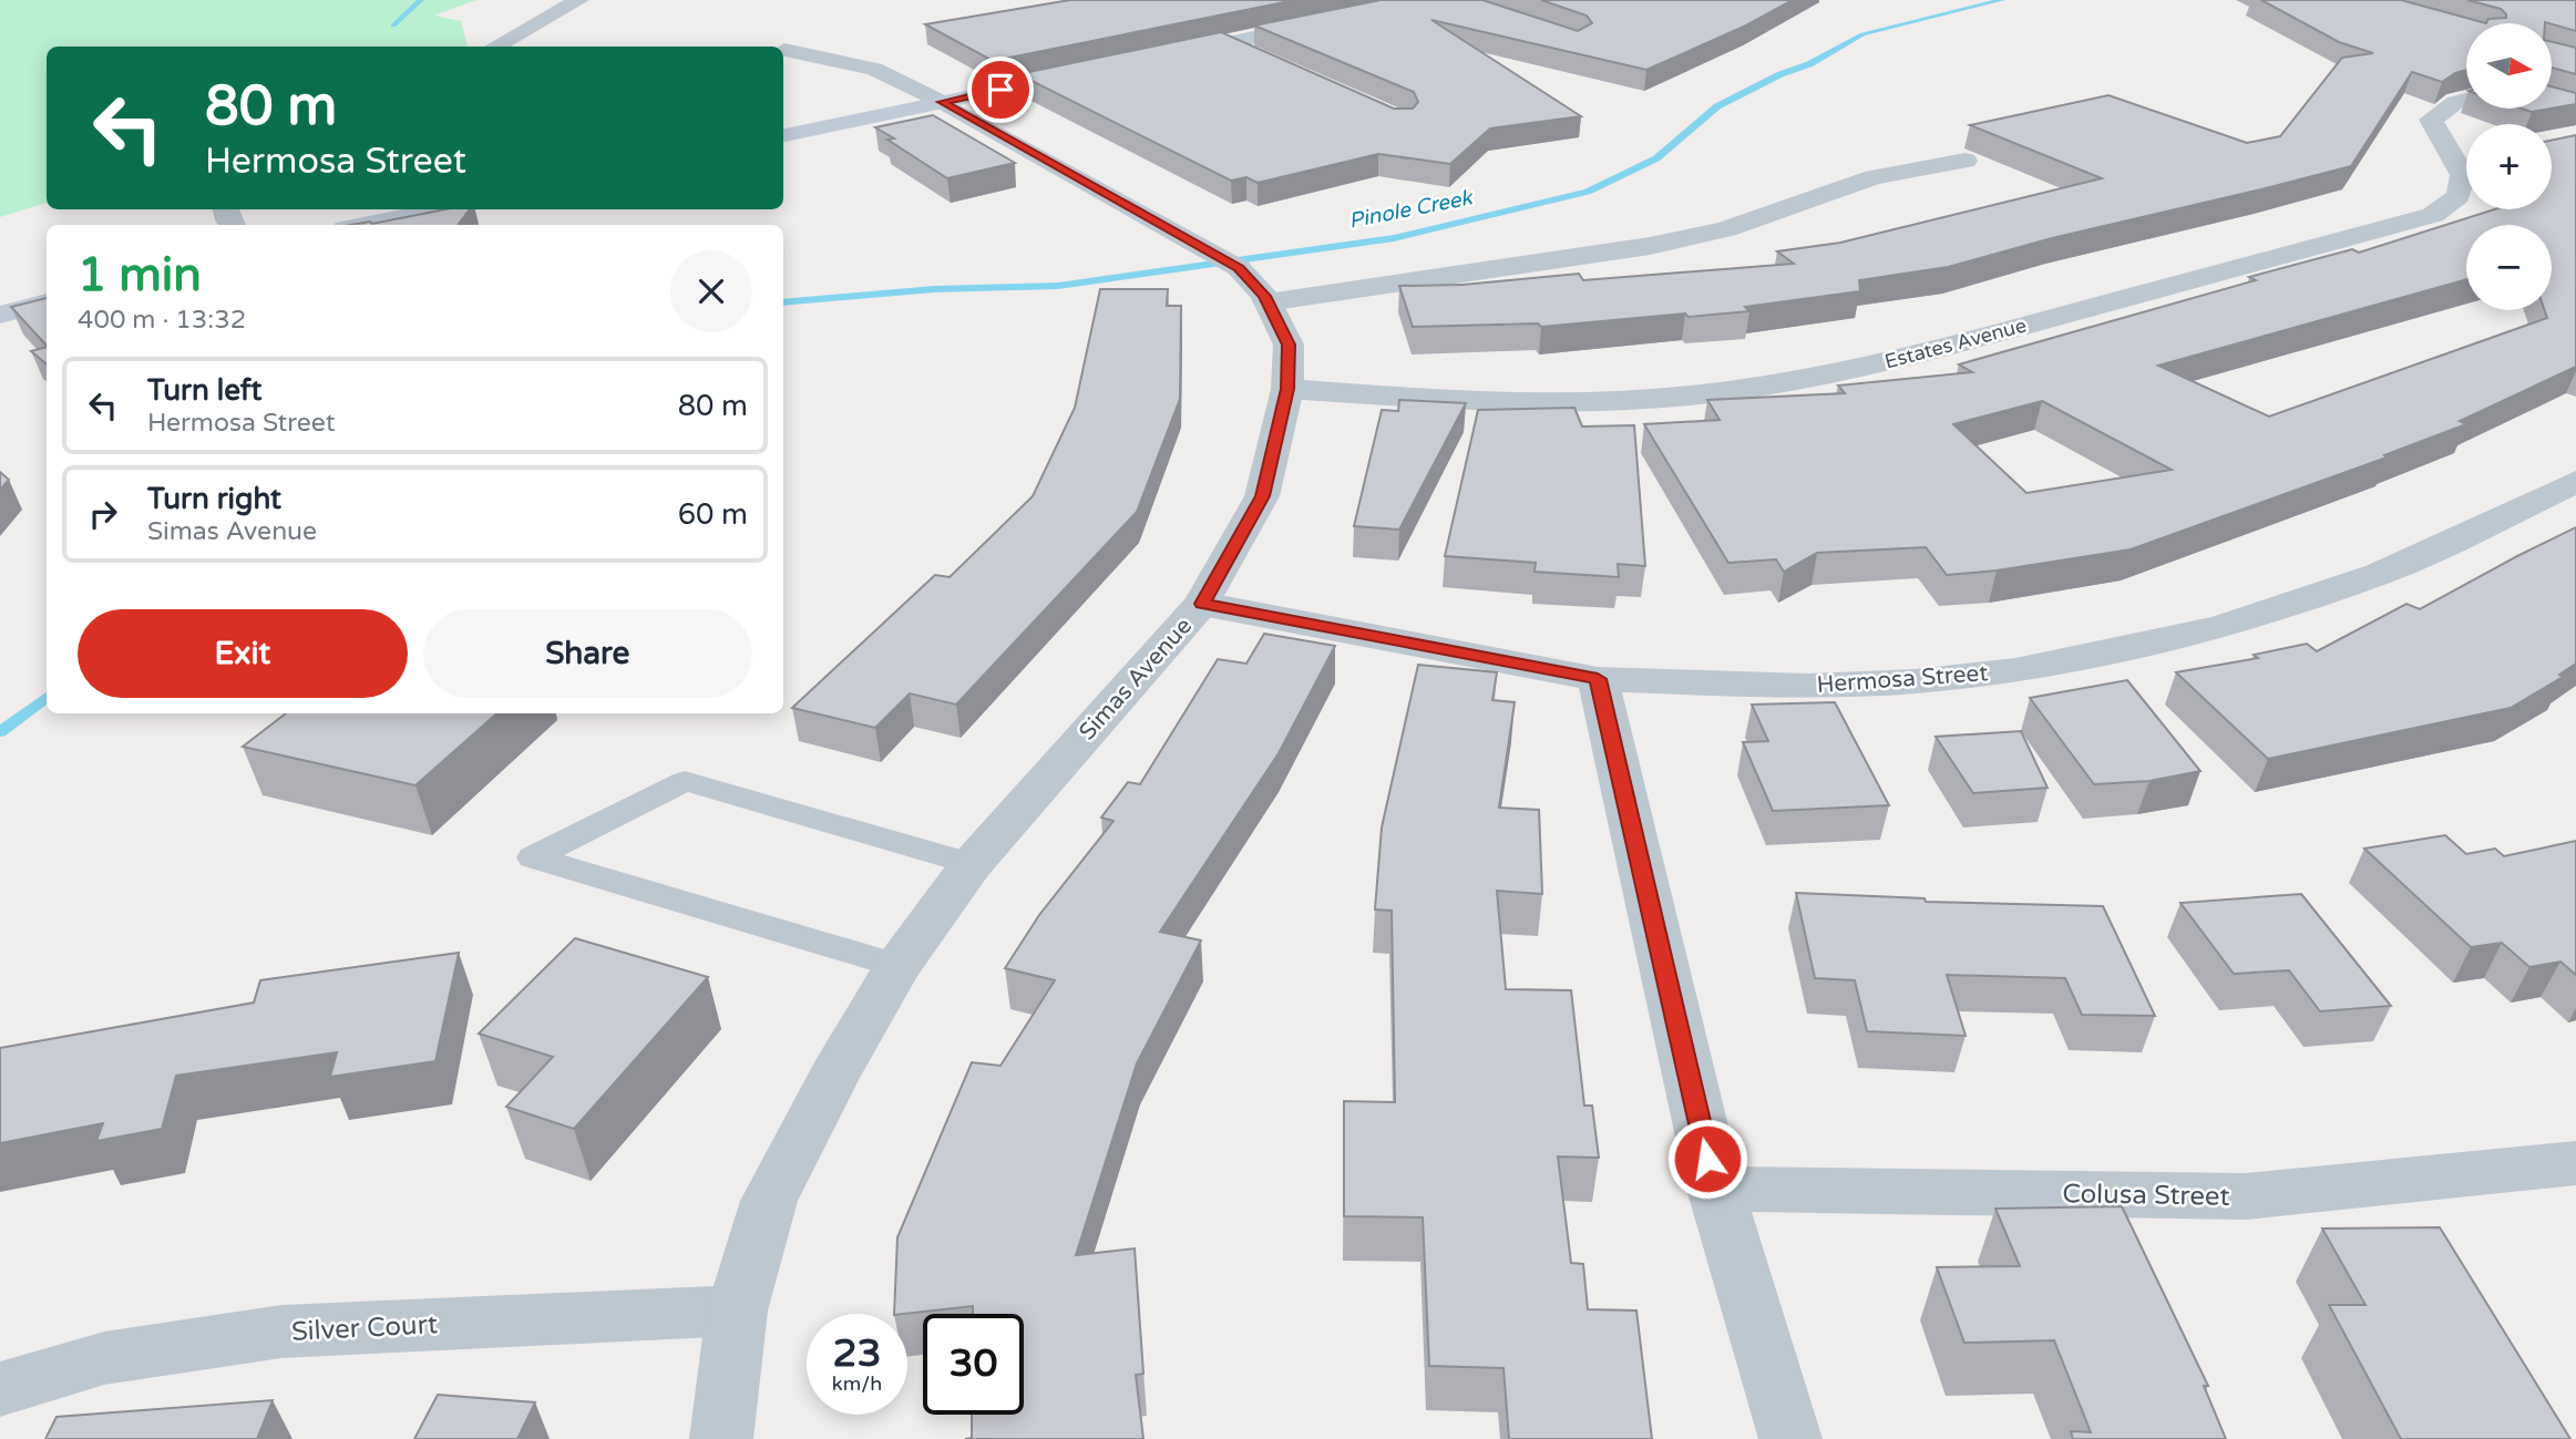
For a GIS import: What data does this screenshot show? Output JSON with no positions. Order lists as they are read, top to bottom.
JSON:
{
  "streets": {
    "street": [
      "Estates Avenue",
      "Simas Avenue",
      "Hermosa Street",
      "Colusa Street",
      "Silver Court"
    ]
  },
  "crossings": [
    ["Estates Avenue", "Simas Avenue"],
    ["Simas Avenue", "Hermosa Street"],
    ["Simas Avenue", "Silver Court"]
  ],
  "water": ["Pinole Creek"],
  "north": "right",
  "page": {
    "map_buttons": ["+", "−"],
    "turn": ["80 m", "Hermosa Street"],
    "heading": ["1 min", "400 m · 13:32"],
    "list": [
      {
        "name": "Turn left",
        "note": "Hermosa Street",
        "value": "80 m"
      },
      {
        "name": "Turn right",
        "note": "Simas Avenue",
        "value": "60 m"
      }
    ],
    "buttons": ["Exit", "Share"],
    "speed": "23 km/h",
    "limit": "30"
  }
}
